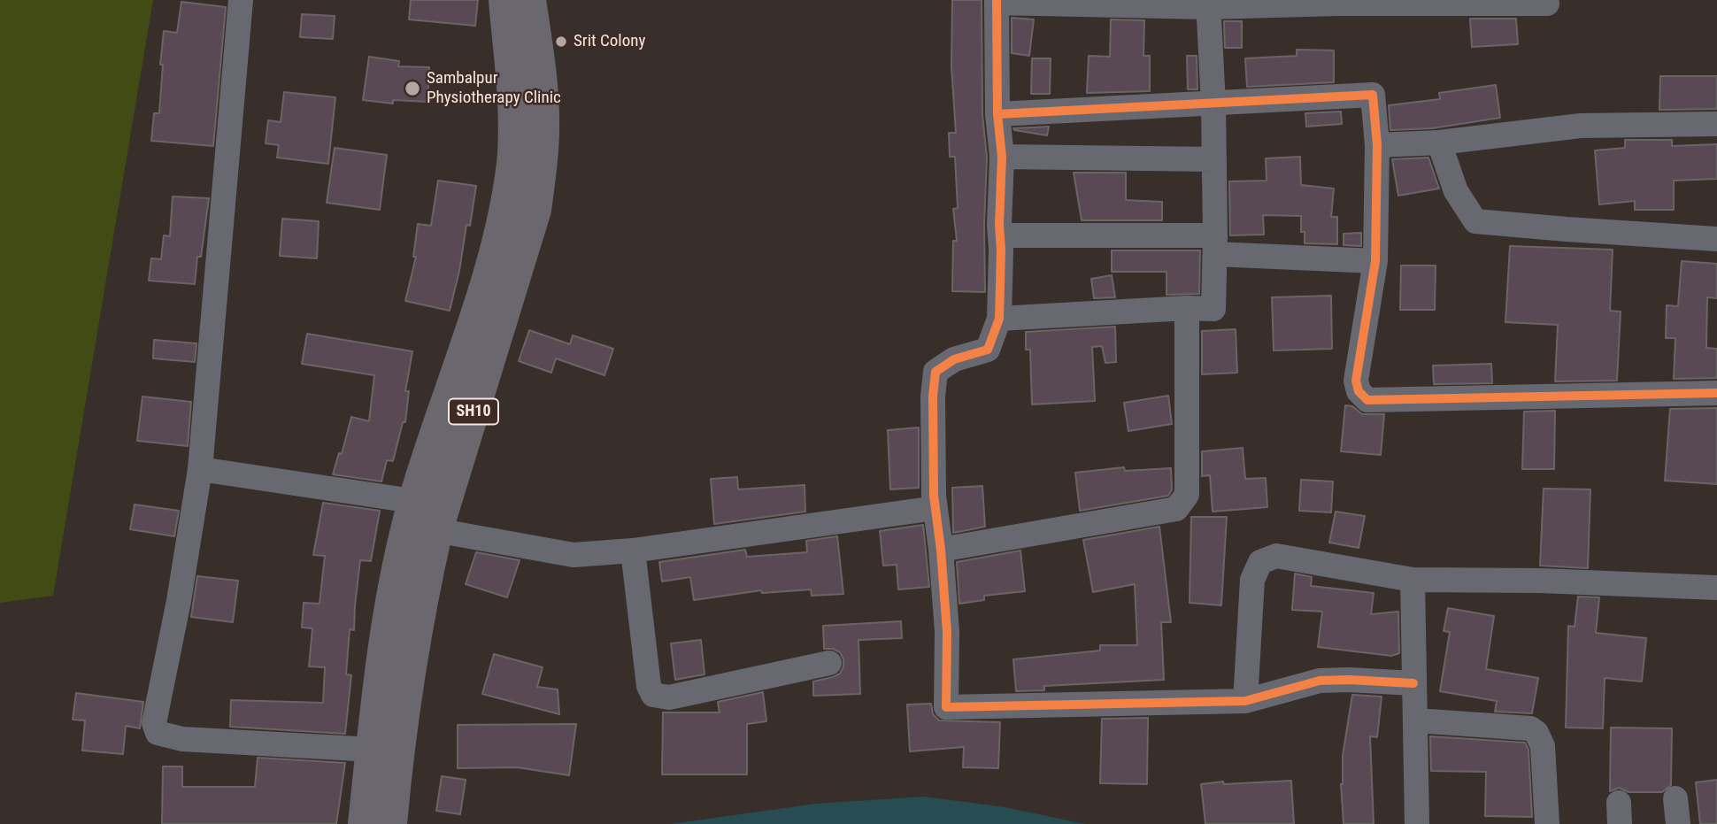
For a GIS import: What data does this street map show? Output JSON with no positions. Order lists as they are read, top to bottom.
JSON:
{
  "streets": {
    "main road": ["SH10"]
  },
  "places": ["Srit Colony", "Sambalpur Physiotherapy Clinic"]
}
